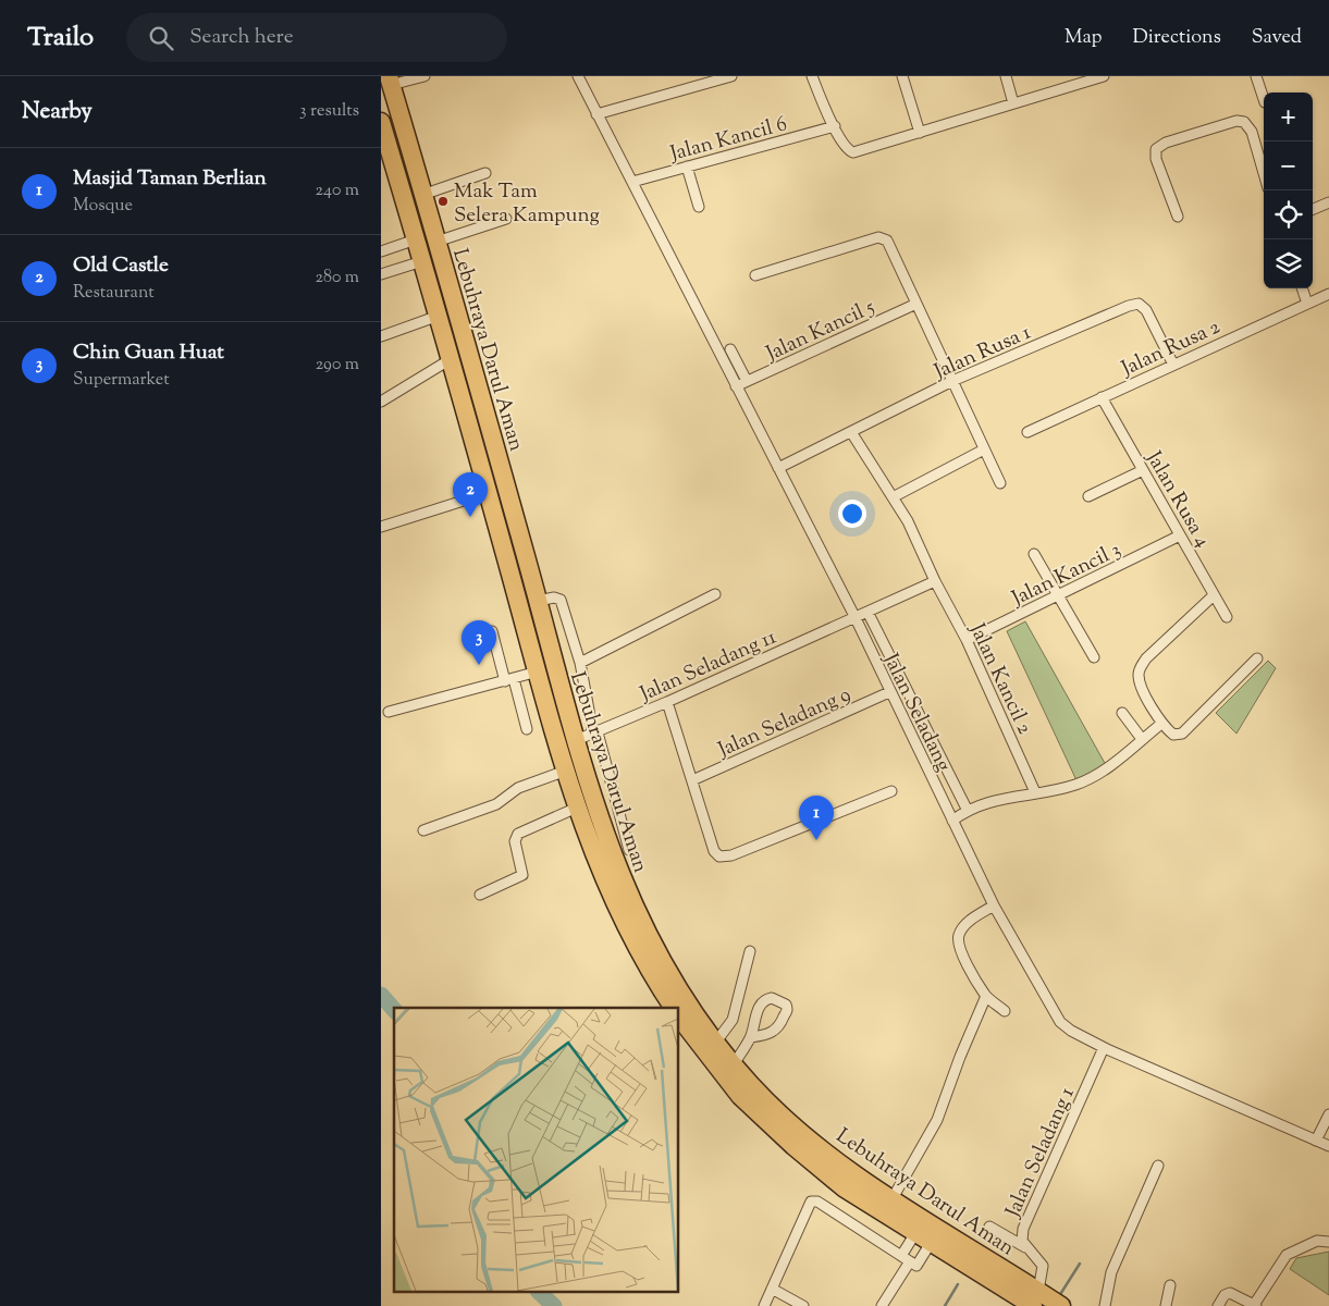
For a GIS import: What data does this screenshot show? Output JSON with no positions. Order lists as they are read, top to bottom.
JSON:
{
  "streets": {
    "highway": ["Lebuhraya Darul Aman"],
    "street": [
      "Jalan Kancil 6",
      "Jalan Kancil 5",
      "Jalan Rusa 2",
      "Jalan Rusa 1",
      "Jalan Rusa 4",
      "Jalan Kancil 3",
      "Jalan Seladang 11",
      "Jalan Kancil 2",
      "Jalan Seladang",
      "Jalan Seladang 9",
      "Jalan Seladang 1"
    ]
  },
  "crossings": [
    ["Jalan Kancil 6", "Jalan Seladang"],
    ["Jalan Kancil 5", "Jalan Seladang"],
    ["Jalan Rusa 2", "Jalan Rusa 1"],
    ["Jalan Rusa 2", "Jalan Rusa 4"],
    ["Lebuhraya Darul Aman", "Jalan Seladang 11"],
    ["Lebuhraya Darul Aman", "Jalan Seladang 1"],
    ["Jalan Rusa 1", "Jalan Kancil 2"],
    ["Jalan Rusa 1", "Jalan Seladang"],
    ["Jalan Rusa 4", "Jalan Kancil 3"],
    ["Jalan Kancil 3", "Jalan Kancil 2"],
    ["Jalan Seladang 11", "Jalan Seladang"],
    ["Jalan Seladang", "Jalan Seladang 9"]
  ],
  "places": ["Mak Tam Selera Kampung"],
  "page": {
    "header": "Trailo",
    "search": "Search here",
    "nav": ["Map", "Directions", "Saved"],
    "heading": ["Nearby", "3 results"],
    "map_buttons": ["+", "−"],
    "list": [
      {
        "mark": "1",
        "name": "Masjid Taman Berlian",
        "note": "Mosque",
        "value": "240 m"
      },
      {
        "mark": "2",
        "name": "Old Castle",
        "note": "Restaurant",
        "value": "280 m"
      },
      {
        "mark": "3",
        "name": "Chin Guan Huat",
        "note": "Supermarket",
        "value": "290 m"
      }
    ],
    "pins": ["2", "3", "1"]
  }
}
